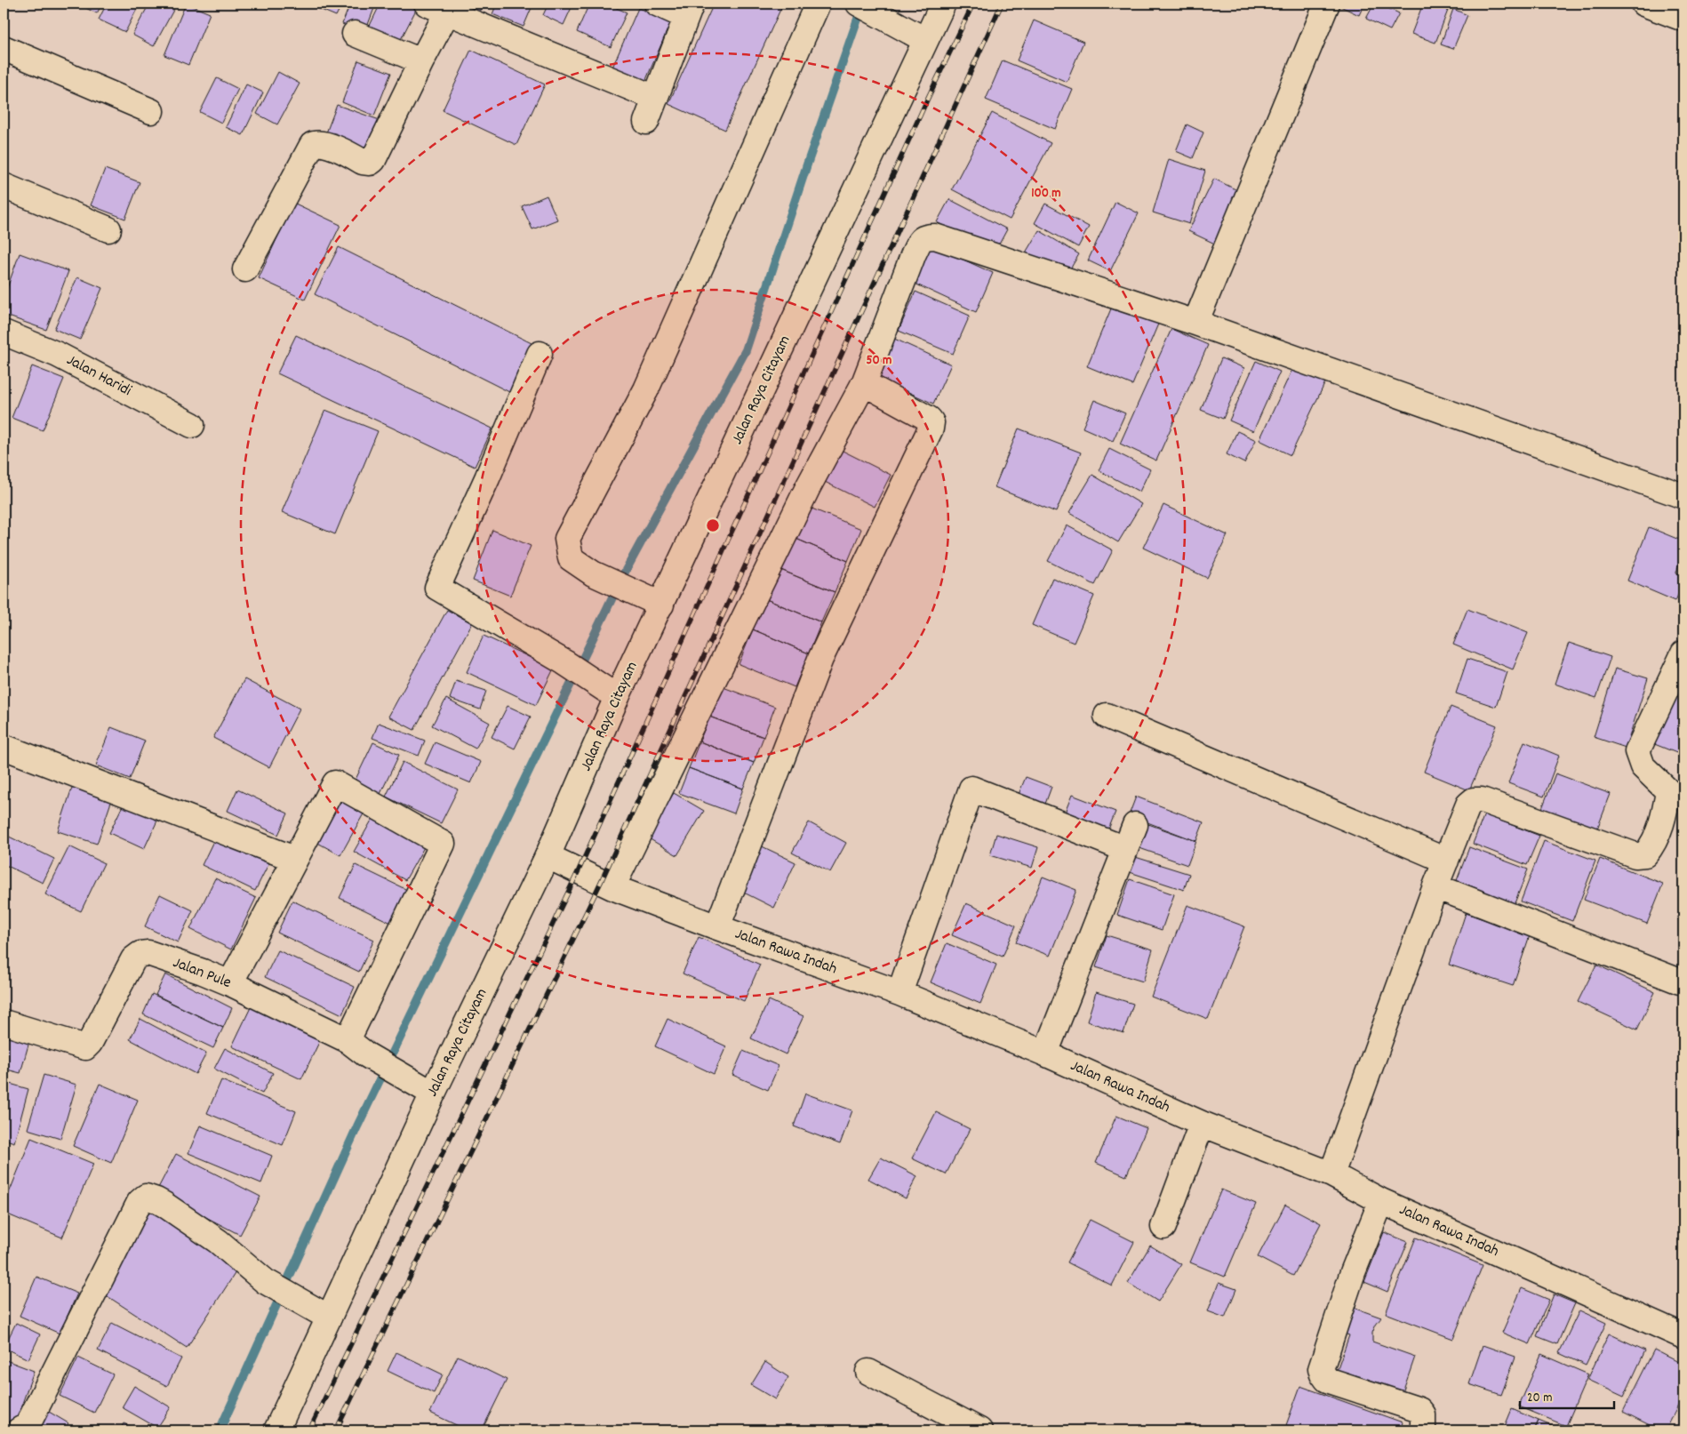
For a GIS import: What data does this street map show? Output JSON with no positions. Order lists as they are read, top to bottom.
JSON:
{
  "streets": {
    "street": [
      "Jalan Haridi",
      "Jalan Raya Citayam",
      "Jalan Rawa Indah",
      "Jalan Pule"
    ]
  },
  "crossings": [
    ["Jalan Raya Citayam", "Jalan Rawa Indah"],
    ["Jalan Raya Citayam", "Jalan Pule"]
  ],
  "scale_bar": "20 m",
  "rings": ["100 m", "50 m"]
}
